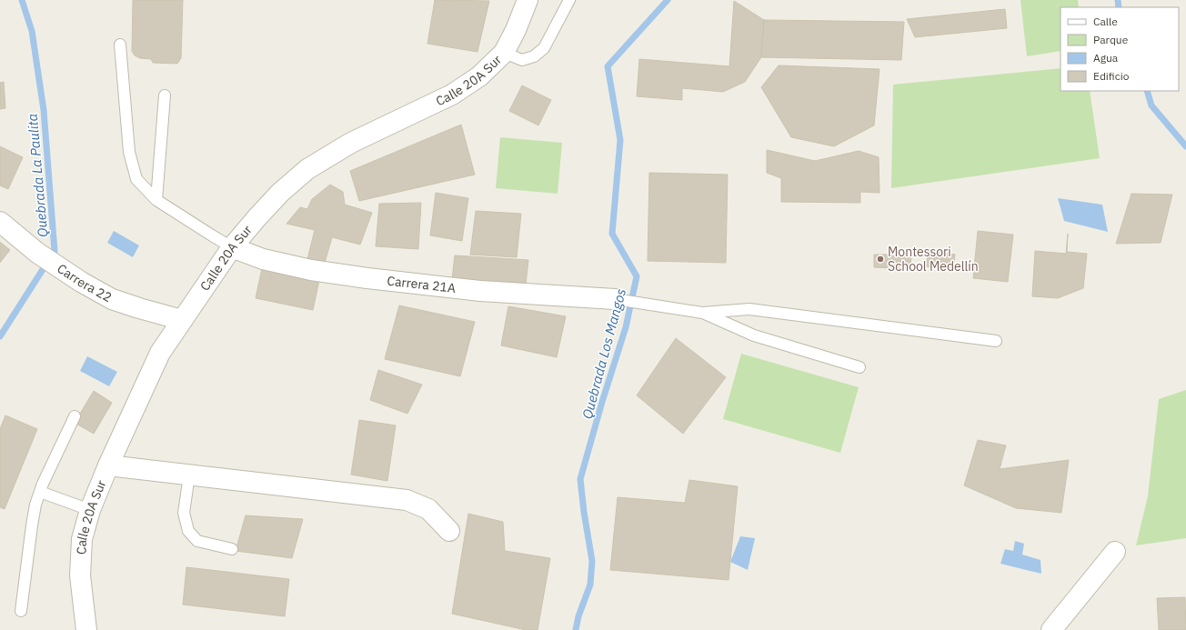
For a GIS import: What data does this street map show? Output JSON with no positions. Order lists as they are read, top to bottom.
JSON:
{
  "streets": {
    "street": ["Calle 20A Sur", "Carrera 22", "Carrera 21A"]
  },
  "crossings": [
    ["Calle 20A Sur", "Carrera 22"],
    ["Calle 20A Sur", "Carrera 21A"]
  ],
  "water": ["Quebrada La Paulita", "Quebrada Los Mangos"],
  "places": ["Montessori School Medellín"],
  "legend": [
    "Calle",
    "Parque",
    "Agua",
    "Edificio"
  ]
}
